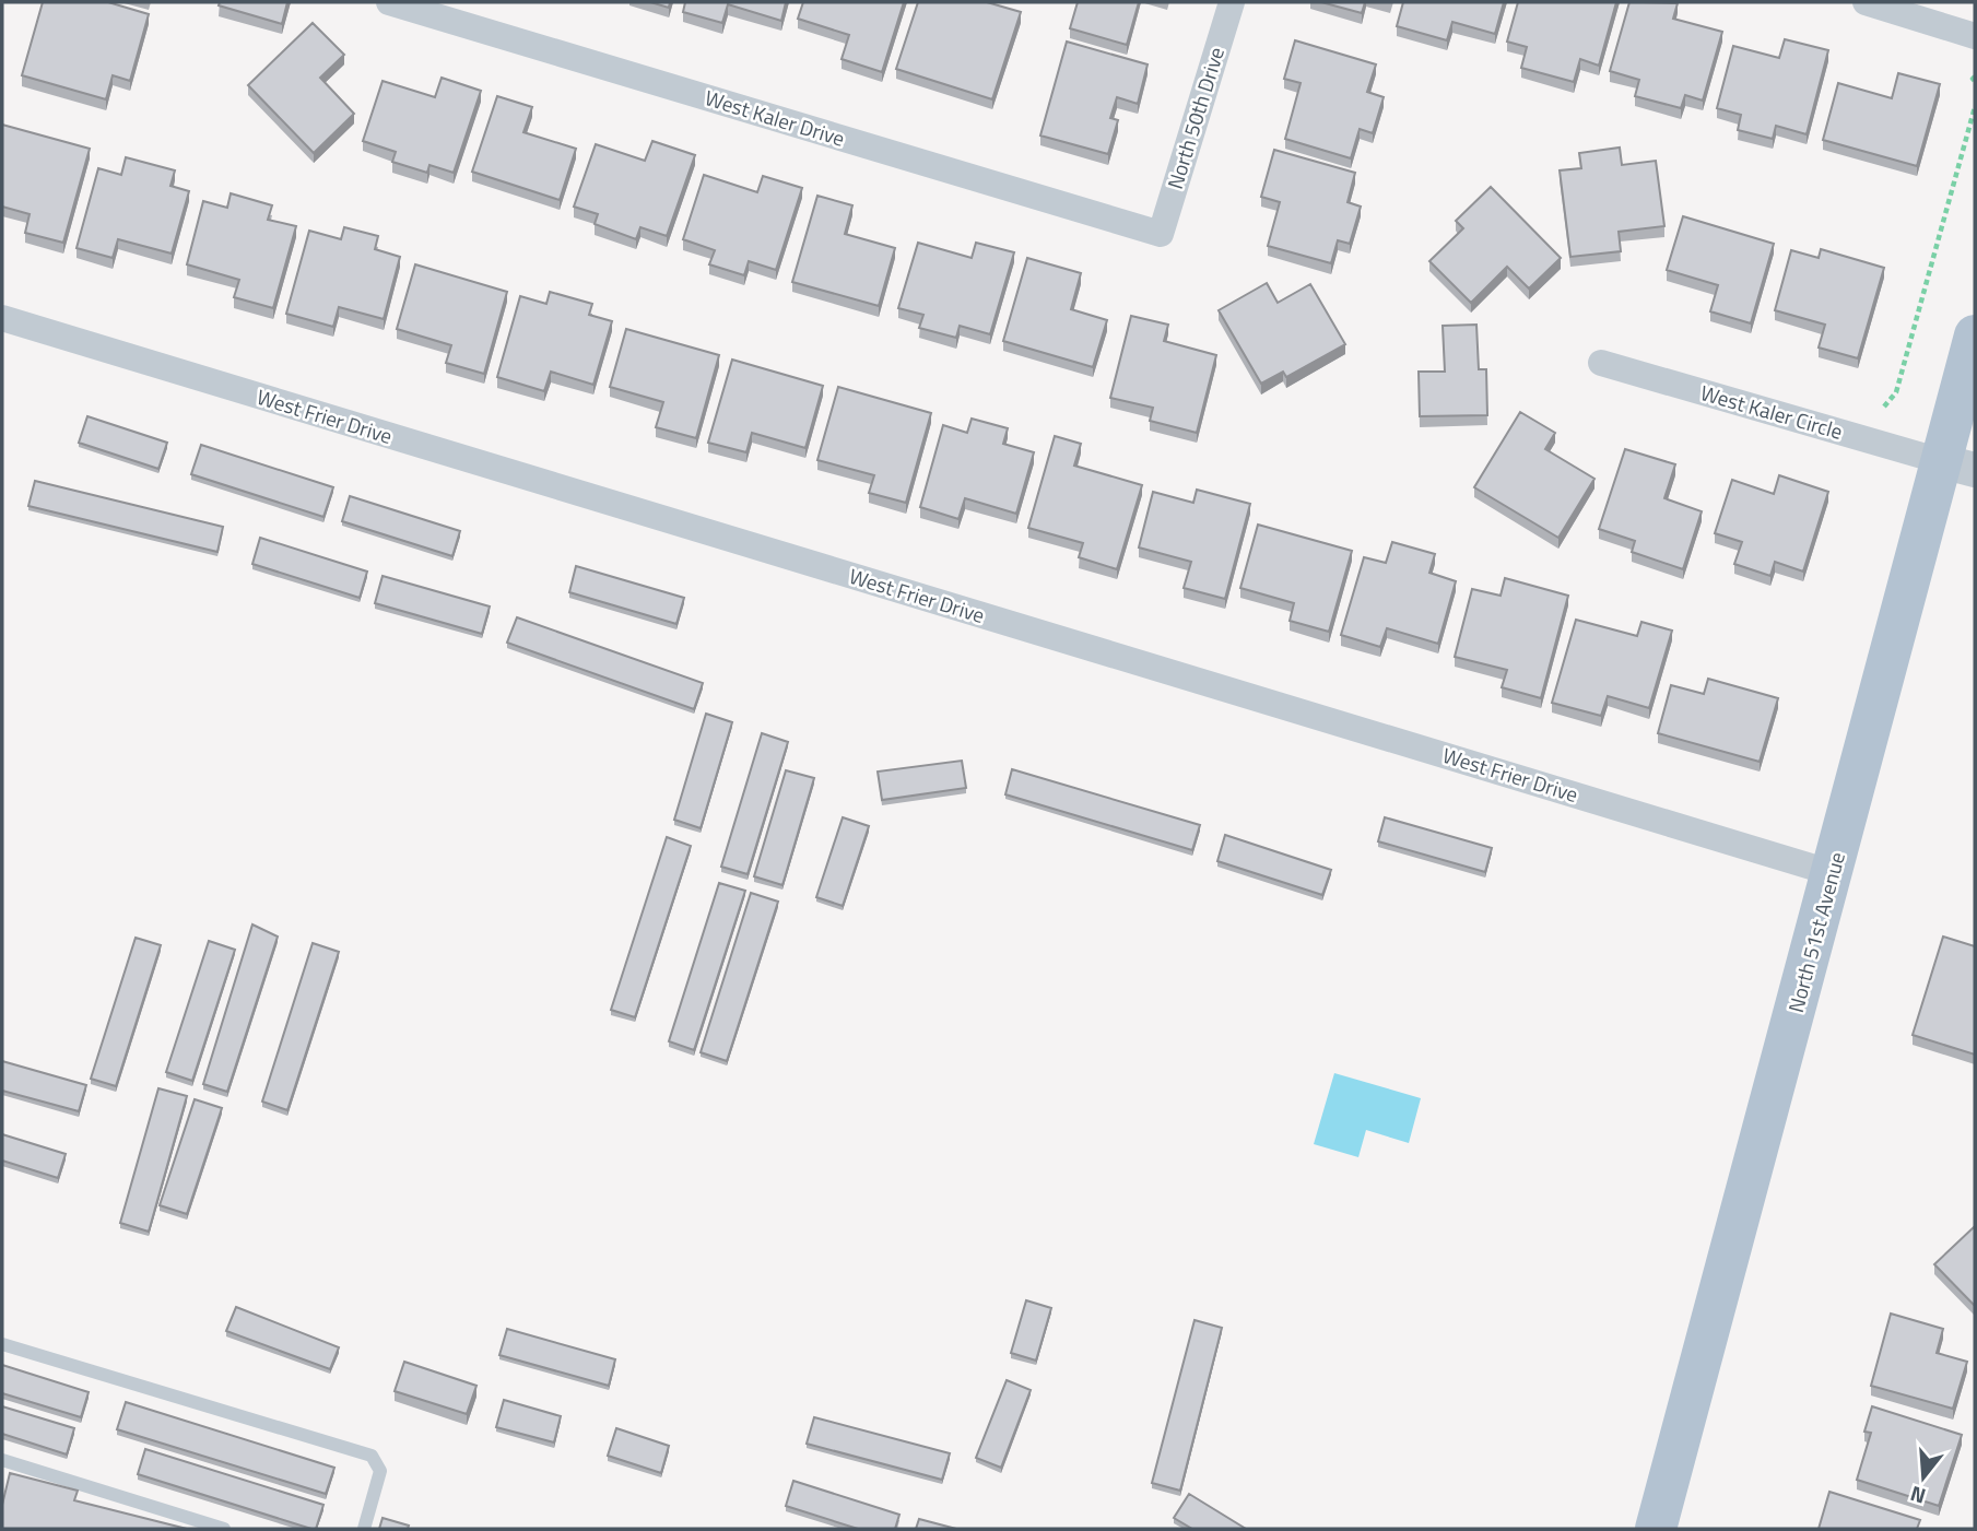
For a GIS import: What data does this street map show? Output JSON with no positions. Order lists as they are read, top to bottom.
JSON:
{
  "streets": {
    "main road": ["North 51st Avenue"],
    "street": [
      "West Kaler Drive",
      "North 50th Drive",
      "West Kaler Circle",
      "West Frier Drive"
    ]
  },
  "crossings": [
    ["West Kaler Drive", "North 50th Drive"],
    ["West Kaler Circle", "North 51st Avenue"],
    ["West Frier Drive", "North 51st Avenue"]
  ],
  "north": "bottom"
}
